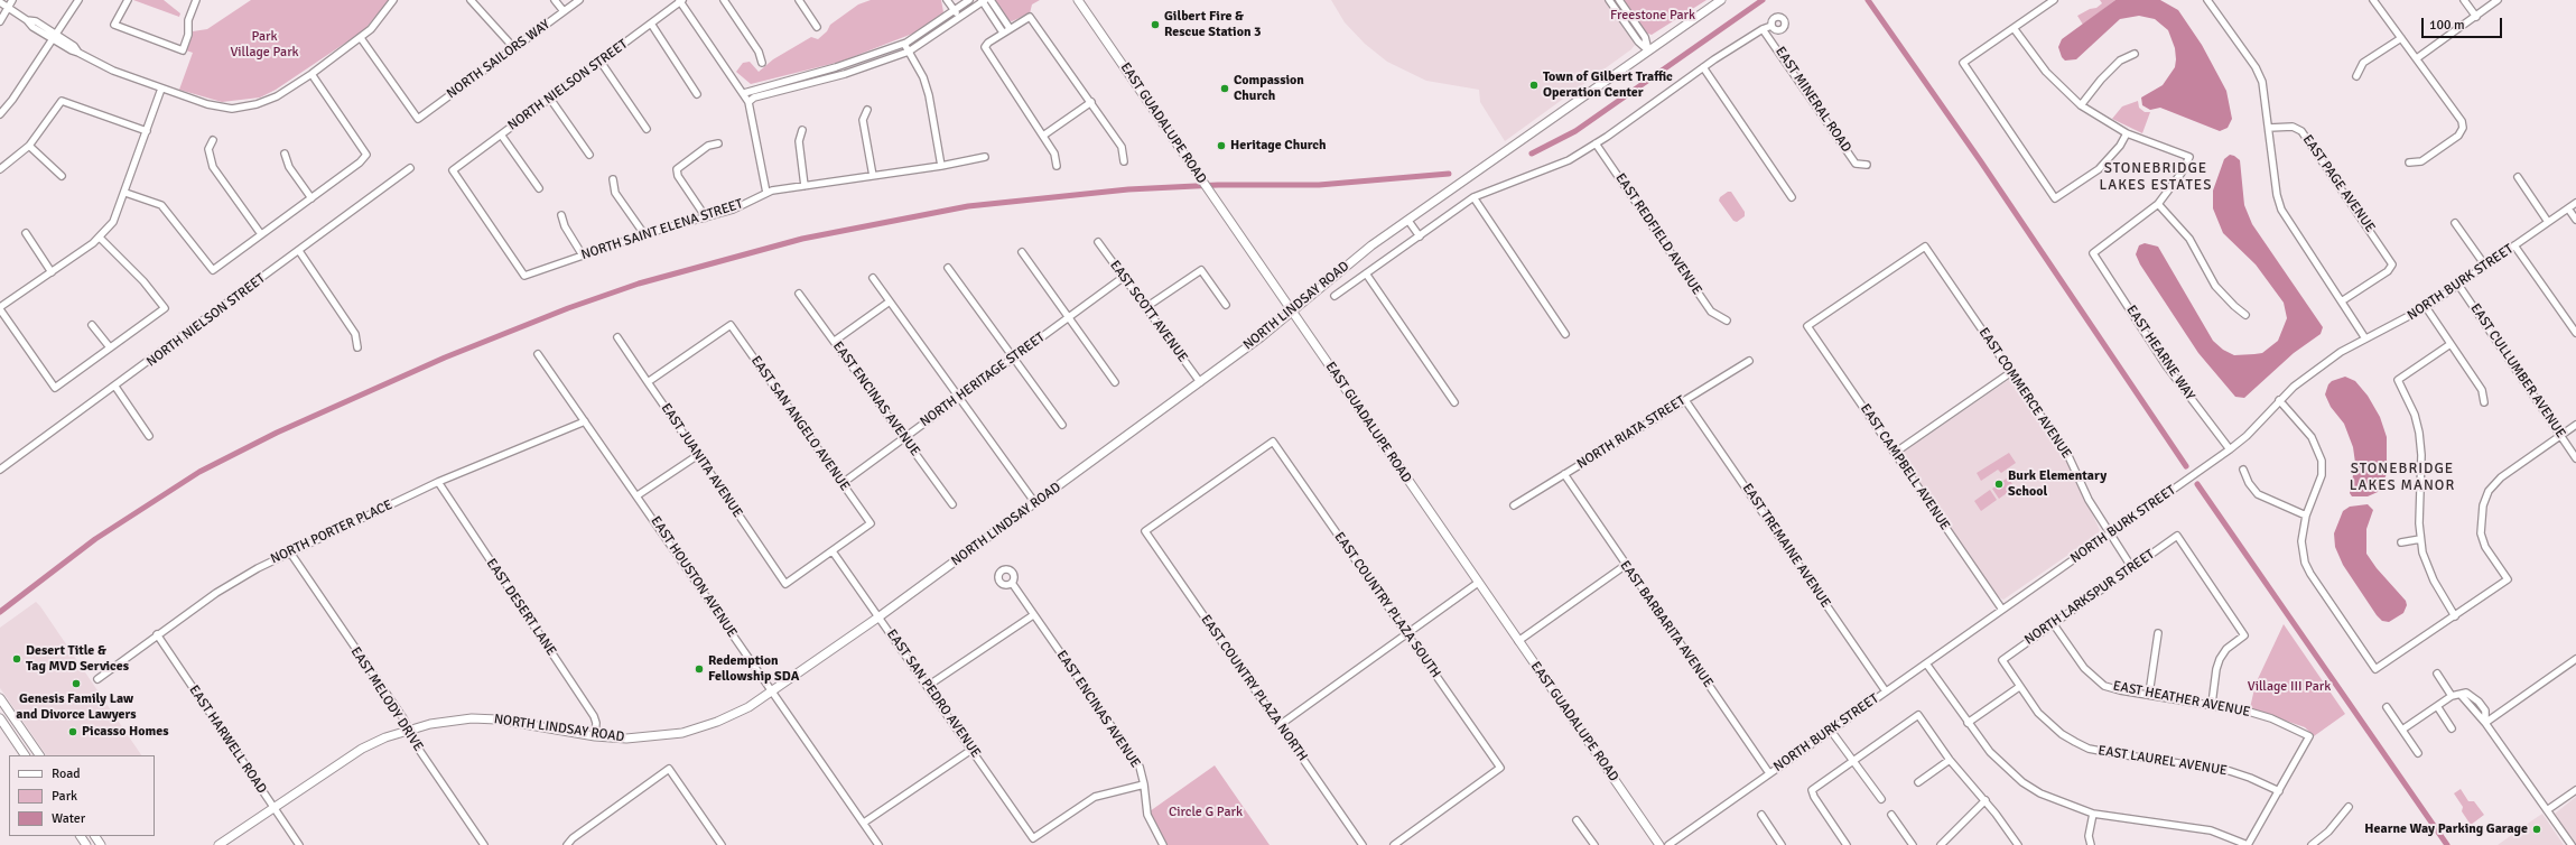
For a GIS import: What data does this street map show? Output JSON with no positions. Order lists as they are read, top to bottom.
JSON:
{
  "streets": {
    "main road": ["EAST GUADALUPE ROAD", "NORTH LINDSAY ROAD"],
    "street": [
      "NORTH SAILORS WAY",
      "NORTH NIELSON STREET",
      "EAST MINERAL ROAD",
      "EAST PAGE AVENUE",
      "NORTH SAINT ELENA STREET",
      "EAST REDFIELD AVENUE",
      "NORTH BURK STREET",
      "EAST SCOTT AVENUE",
      "EAST HEARNE WAY",
      "EAST CULLUMBER AVENUE",
      "NORTH HERITAGE STREET",
      "EAST COMMERCE AVENUE",
      "EAST ENCINAS AVENUE",
      "EAST SAN ANGELO AVENUE",
      "NORTH RIATA STREET",
      "EAST JUANITA AVENUE",
      "EAST CAMPBELL AVENUE",
      "NORTH PORTER PLACE",
      "EAST TREMAINE AVENUE",
      "EAST HOUSTON AVENUE",
      "NORTH LARKSPUR STREET",
      "EAST COUNTRY PLAZA SOUTH",
      "EAST DESERT LANE",
      "EAST BARBARITA AVENUE",
      "EAST COUNTRY PLAZA NORTH",
      "EAST SAN PEDRO AVENUE",
      "EAST MELODY DRIVE",
      "EAST HEATHER AVENUE",
      "EAST HARWELL ROAD",
      "EAST LAUREL AVENUE"
    ]
  },
  "crossings": [
    ["NORTH NIELSON STREET", "NORTH SAINT ELENA STREET"],
    ["EAST GUADALUPE ROAD", "NORTH LINDSAY ROAD"],
    ["NORTH BURK STREET", "EAST HEARNE WAY"],
    ["NORTH BURK STREET", "EAST CULLUMBER AVENUE"],
    ["NORTH BURK STREET", "EAST COMMERCE AVENUE"],
    ["NORTH BURK STREET", "EAST CAMPBELL AVENUE"],
    ["NORTH BURK STREET", "EAST TREMAINE AVENUE"],
    ["NORTH BURK STREET", "EAST BARBARITA AVENUE"],
    ["NORTH LINDSAY ROAD", "EAST SCOTT AVENUE"],
    ["NORTH LINDSAY ROAD", "EAST HOUSTON AVENUE"],
    ["NORTH LINDSAY ROAD", "EAST DESERT LANE"],
    ["NORTH LINDSAY ROAD", "EAST SAN PEDRO AVENUE"],
    ["NORTH LINDSAY ROAD", "EAST MELODY DRIVE"],
    ["NORTH LINDSAY ROAD", "EAST HARWELL ROAD"],
    ["EAST SCOTT AVENUE", "NORTH HERITAGE STREET"],
    ["NORTH HERITAGE STREET", "EAST ENCINAS AVENUE"],
    ["NORTH HERITAGE STREET", "EAST SAN ANGELO AVENUE"],
    ["EAST COMMERCE AVENUE", "EAST CAMPBELL AVENUE"],
    ["EAST COMMERCE AVENUE", "NORTH LARKSPUR STREET"],
    ["EAST ENCINAS AVENUE", "EAST SAN PEDRO AVENUE"],
    ["EAST SAN ANGELO AVENUE", "EAST JUANITA AVENUE"],
    ["EAST SAN ANGELO AVENUE", "EAST SAN PEDRO AVENUE"],
    ["NORTH RIATA STREET", "EAST TREMAINE AVENUE"],
    ["NORTH RIATA STREET", "EAST BARBARITA AVENUE"],
    ["EAST JUANITA AVENUE", "EAST SAN PEDRO AVENUE"],
    ["NORTH PORTER PLACE", "EAST HOUSTON AVENUE"],
    ["NORTH PORTER PLACE", "EAST DESERT LANE"],
    ["NORTH PORTER PLACE", "EAST MELODY DRIVE"],
    ["NORTH PORTER PLACE", "EAST HARWELL ROAD"],
    ["NORTH LARKSPUR STREET", "EAST HEATHER AVENUE"],
    ["NORTH LARKSPUR STREET", "EAST LAUREL AVENUE"],
    ["EAST COUNTRY PLAZA SOUTH", "EAST COUNTRY PLAZA NORTH"],
    ["EAST HEATHER AVENUE", "EAST LAUREL AVENUE"]
  ],
  "districts": ["STONEBRIDGE LAKES ESTATES", "STONEBRIDGE LAKES MANOR"],
  "parks": [
    "Freestone Park",
    "Park Village Park",
    "Village III Park",
    "Circle G Park"
  ],
  "places": [
    "Gilbert Fire & Rescue Station 3",
    "Town of Gilbert Traffic Operation Center",
    "Compassion Church",
    "Heritage Church",
    "Burk Elementary School",
    "Desert Title & Tag MVD Services",
    "Redemption Fellowship SDA",
    "Genesis Family Law and Divorce Lawyers",
    "Picasso Homes",
    "Hearne Way Parking Garage"
  ],
  "legend": ["Road", "Park", "Water"],
  "scale_bar": "100 m"
}
